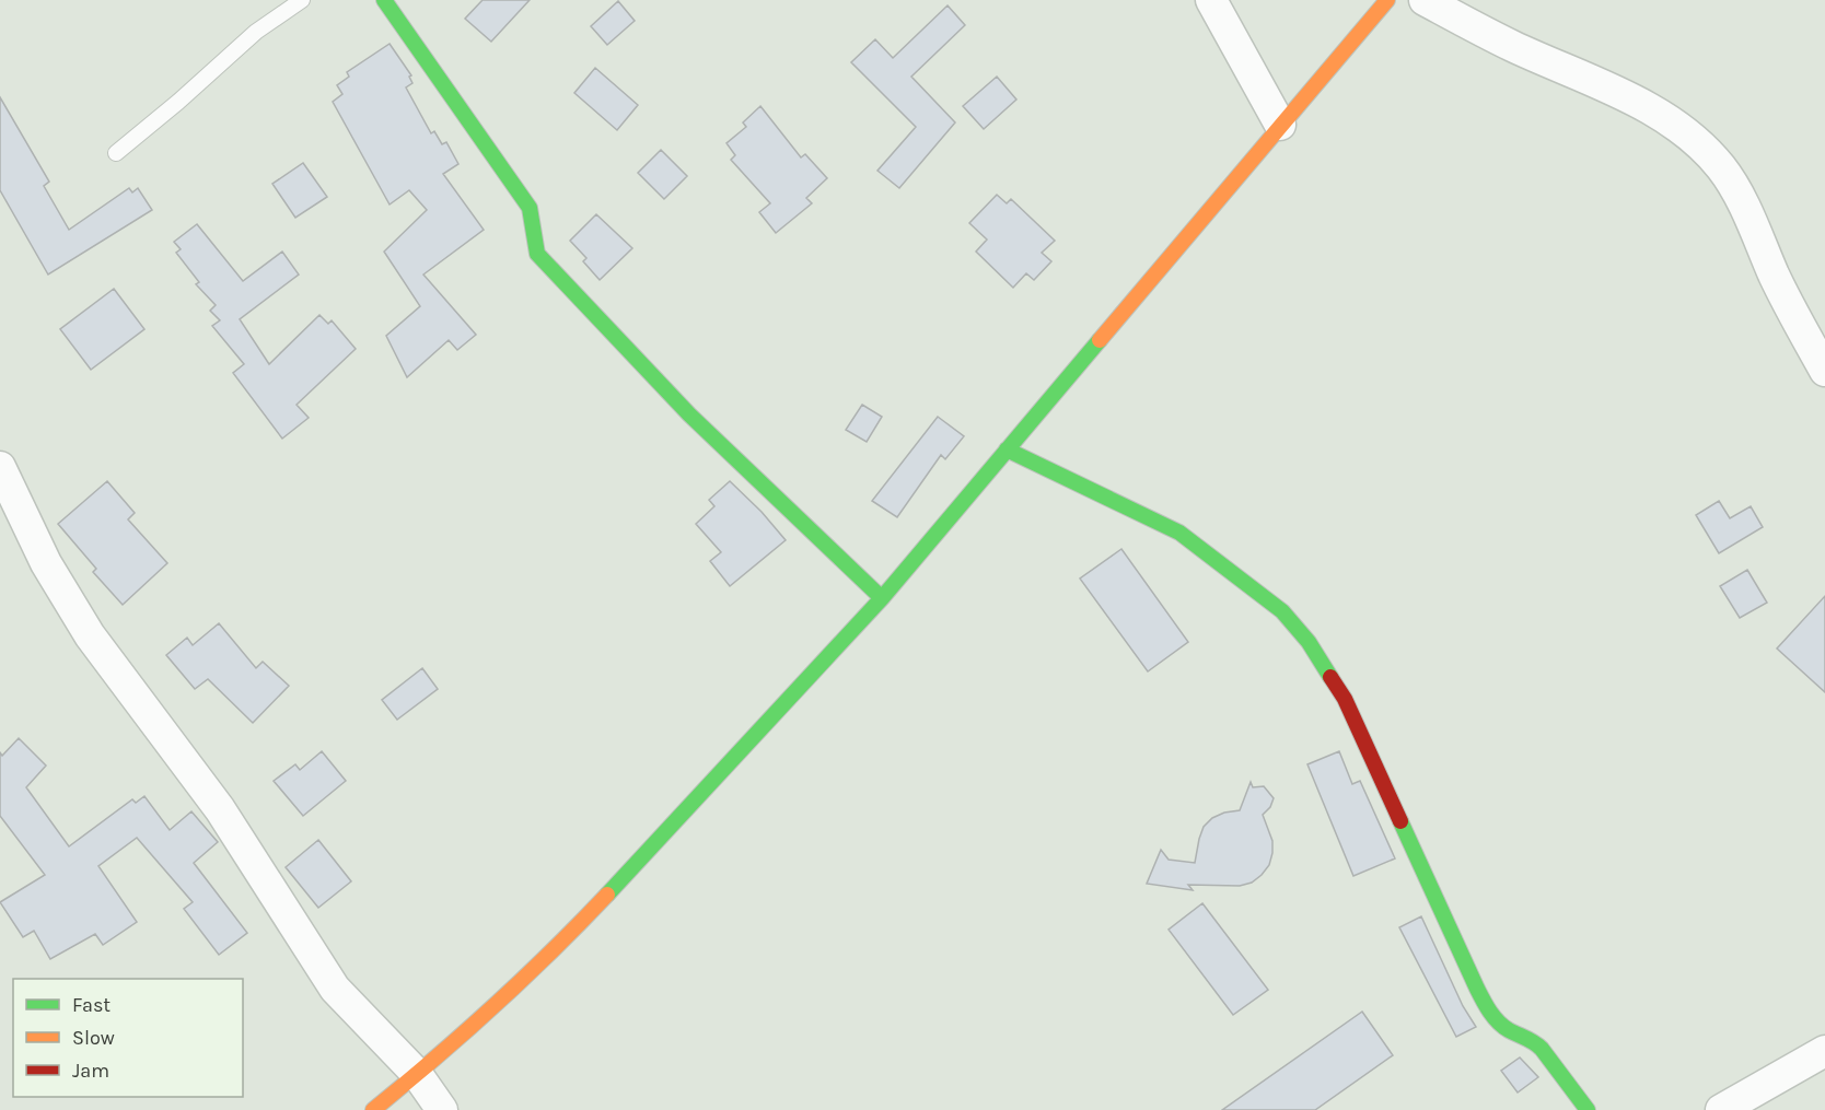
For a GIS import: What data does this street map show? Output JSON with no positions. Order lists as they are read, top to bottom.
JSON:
{
  "legend": ["Fast", "Slow", "Jam"]
}
